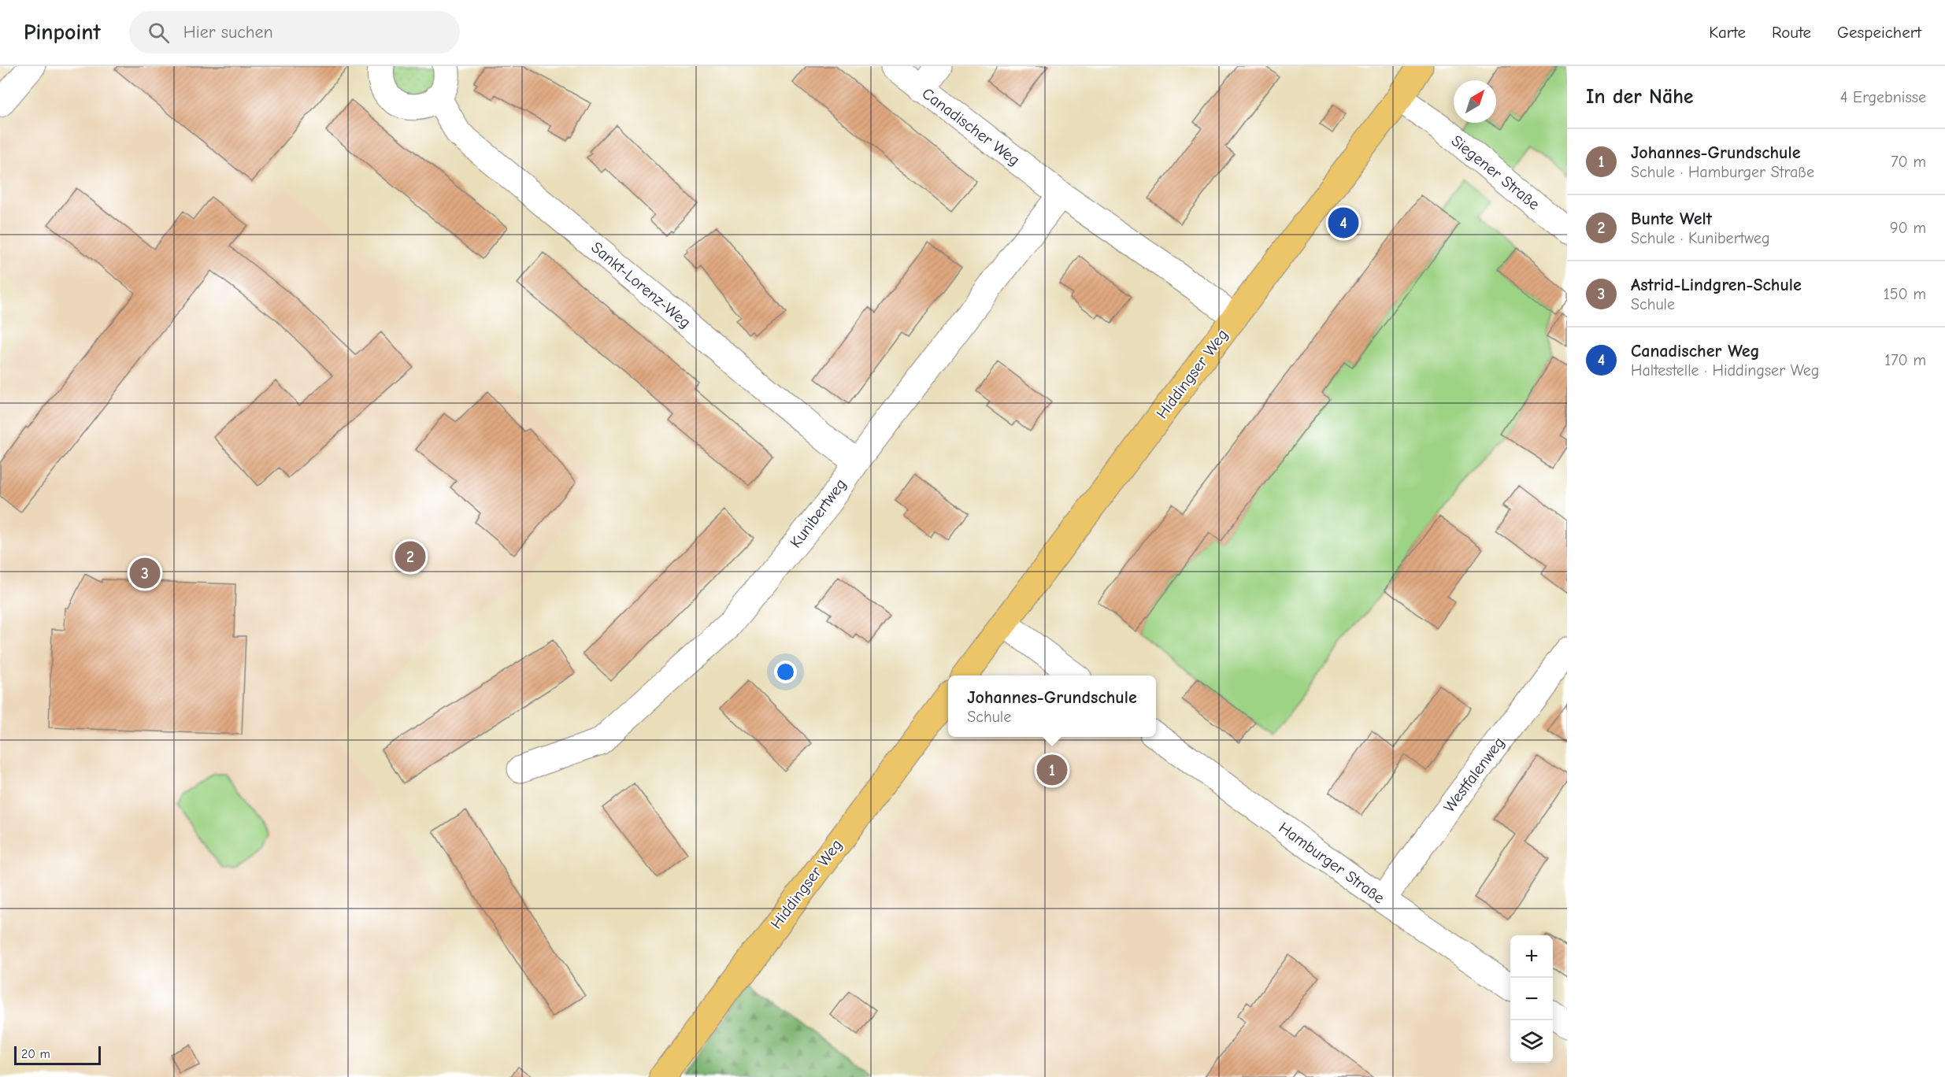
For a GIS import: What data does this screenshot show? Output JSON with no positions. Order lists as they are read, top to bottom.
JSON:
{
  "streets": {
    "main road": ["Hiddingser Weg"],
    "street": [
      "Canadischer Weg",
      "Siegener Straße",
      "Sankt-Lorenz-Weg",
      "Kunibertweg",
      "Westfalenweg",
      "Hamburger Straße"
    ]
  },
  "crossings": [
    ["Canadischer Weg", "Hiddingser Weg"],
    ["Canadischer Weg", "Kunibertweg"],
    ["Siegener Straße", "Hiddingser Weg"],
    ["Sankt-Lorenz-Weg", "Kunibertweg"],
    ["Westfalenweg", "Hamburger Straße"]
  ],
  "scale_bar": "20 m",
  "north": "top right",
  "page": {
    "header": "Pinpoint",
    "search": "Hier suchen",
    "nav": ["Karte", "Route", "Gespeichert"],
    "heading": ["In der Nähe", "4 Ergebnisse"],
    "list": [
      {
        "mark": "1",
        "name": "Johannes-Grundschule",
        "note": "Schule · Hamburger Straße",
        "value": "70 m"
      },
      {
        "mark": "2",
        "name": "Bunte Welt",
        "note": "Schule · Kunibertweg",
        "value": "90 m"
      },
      {
        "mark": "3",
        "name": "Astrid-Lindgren-Schule",
        "note": "Schule",
        "value": "150 m"
      },
      {
        "mark": "4",
        "name": "Canadischer Weg",
        "note": "Haltestelle · Hiddingser Weg",
        "value": "170 m"
      }
    ],
    "pins": [
      "4",
      "2",
      "3",
      "1"
    ],
    "popup": ["Johannes-Grundschule", "Schule"],
    "map_buttons": ["+", "−"],
    "scale": "20 m"
  }
}
